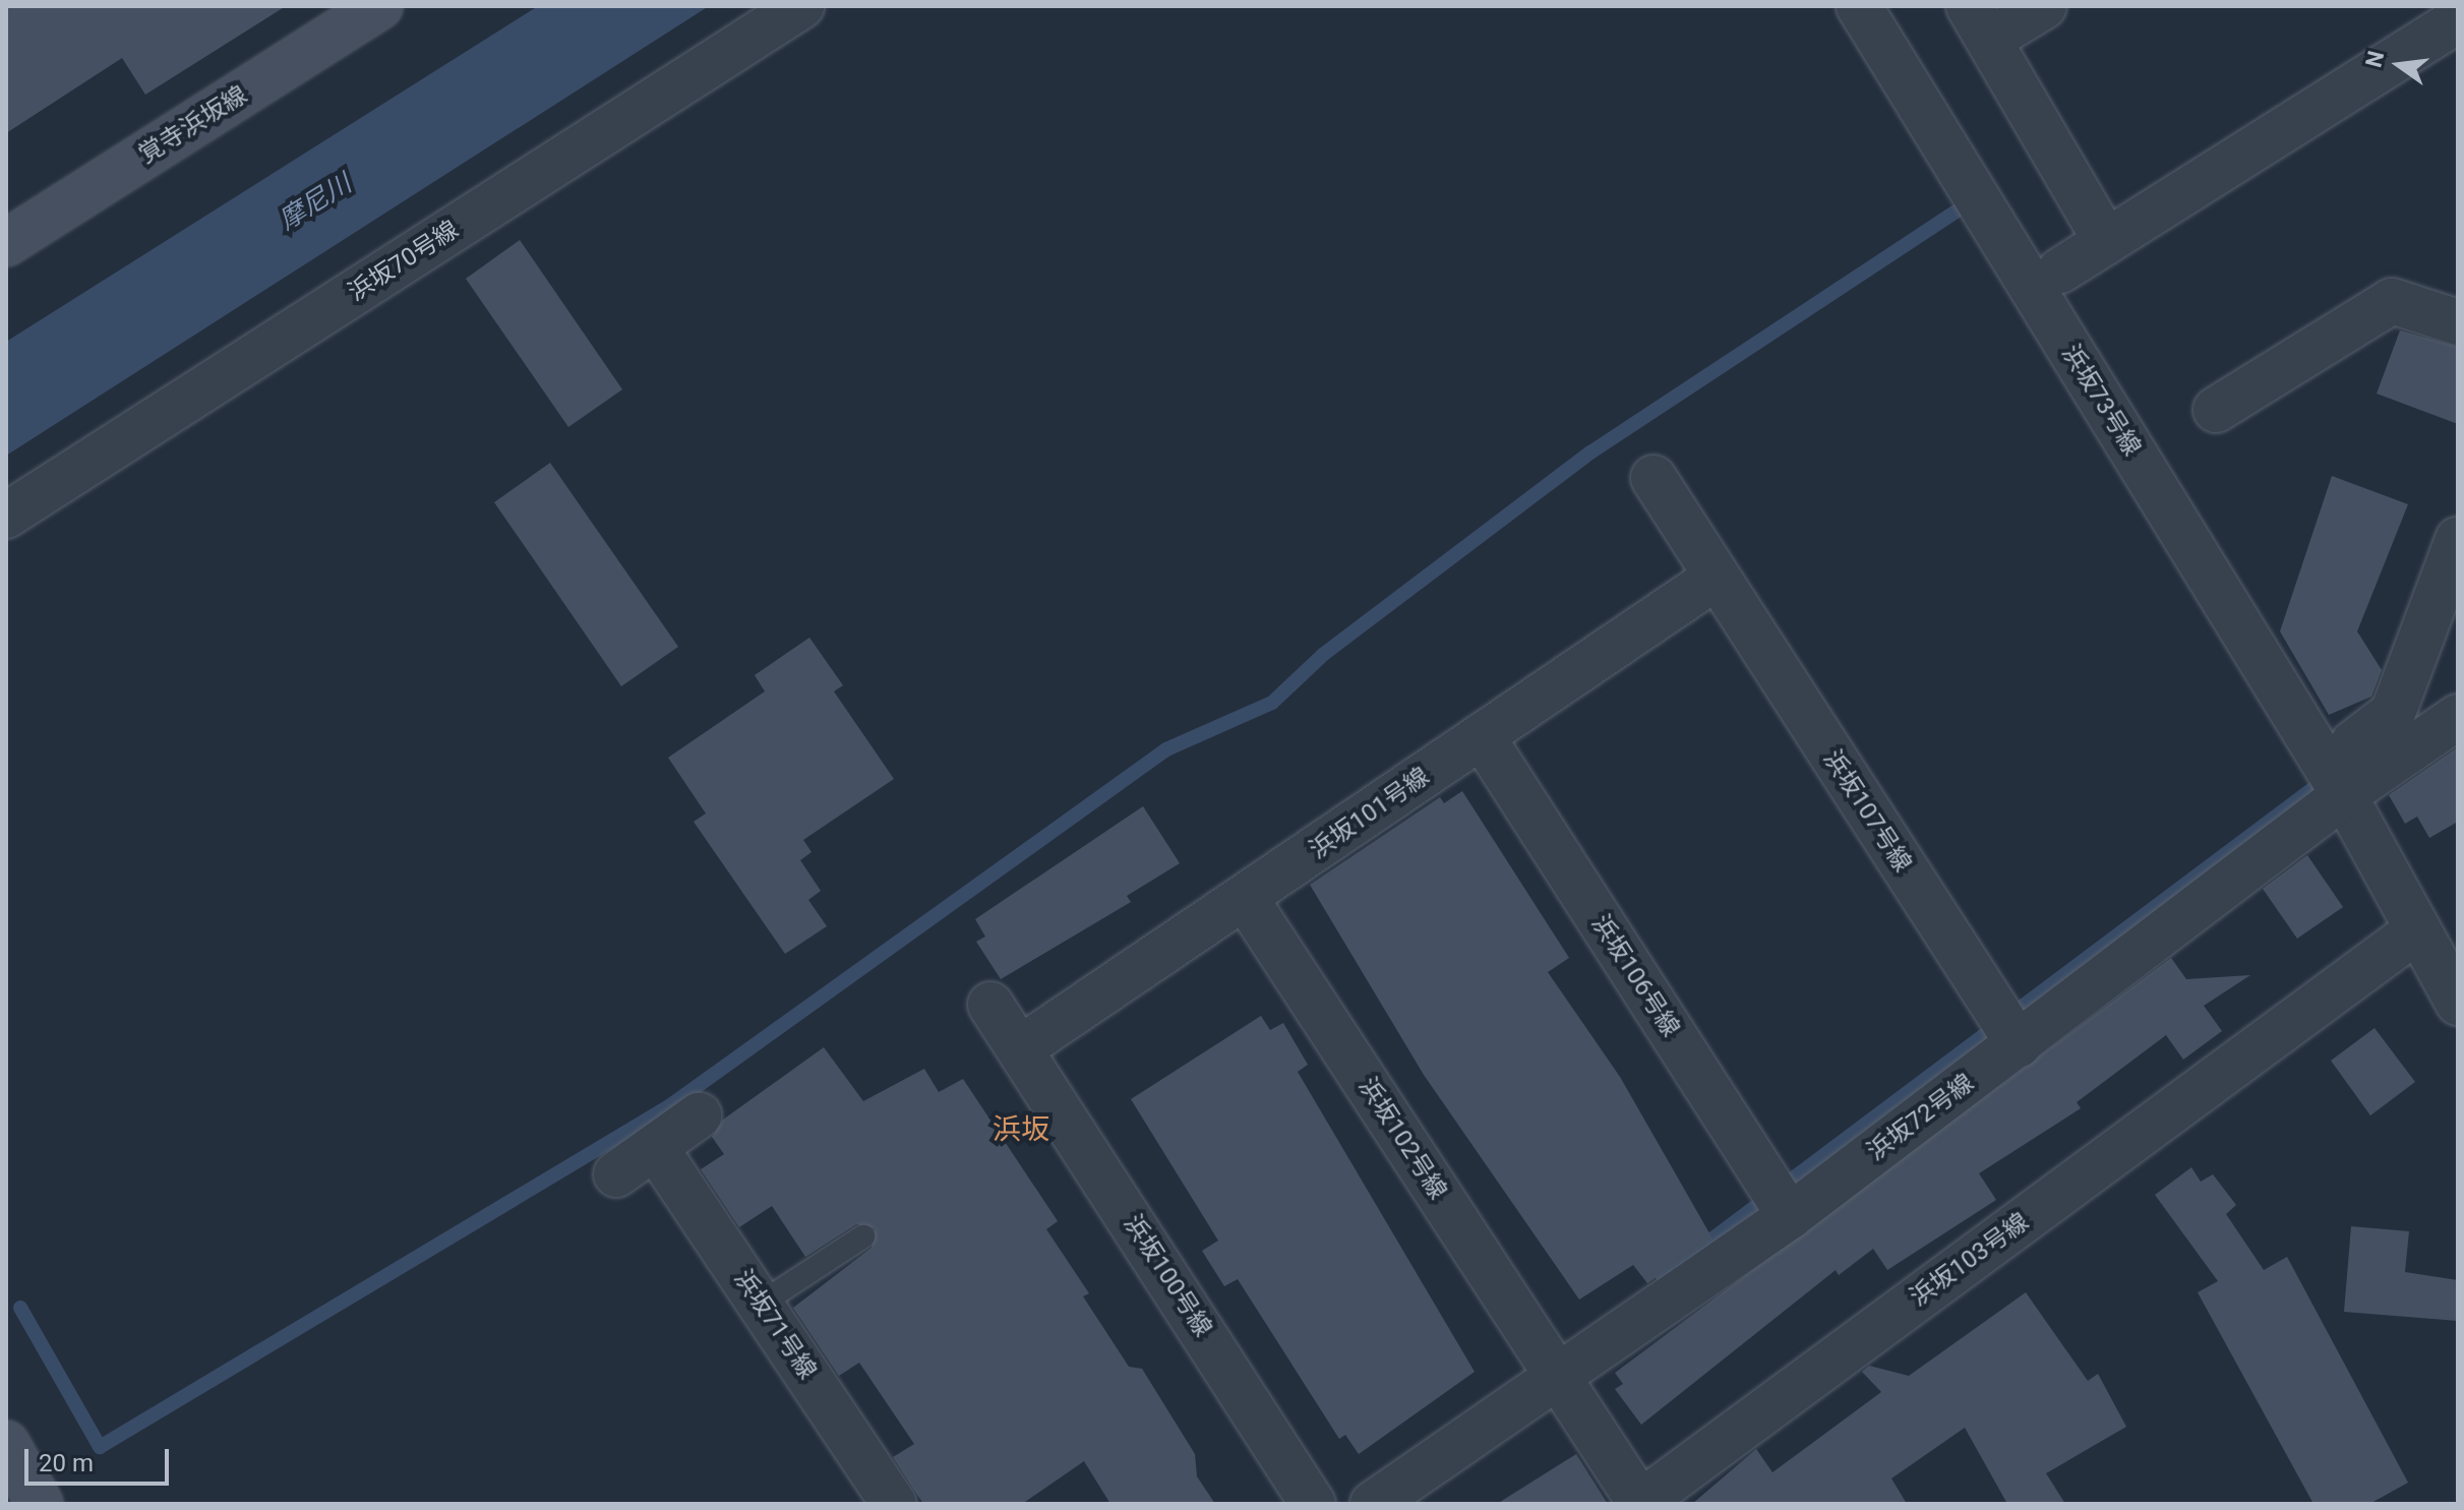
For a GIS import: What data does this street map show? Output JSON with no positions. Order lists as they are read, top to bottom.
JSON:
{
  "streets": {
    "street": [
      "覚寺浜坂線",
      "浜坂70号線",
      "浜坂73号線",
      "浜坂107号線",
      "浜坂101号線",
      "浜坂106号線",
      "浜坂72号線",
      "浜坂102号線",
      "浜坂103号線",
      "浜坂100号線",
      "浜坂71号線"
    ]
  },
  "crossings": [
    ["浜坂73号線", "浜坂72号線"],
    ["浜坂73号線", "浜坂103号線"],
    ["浜坂107号線", "浜坂101号線"],
    ["浜坂107号線", "浜坂72号線"],
    ["浜坂101号線", "浜坂106号線"],
    ["浜坂101号線", "浜坂102号線"],
    ["浜坂101号線", "浜坂100号線"],
    ["浜坂106号線", "浜坂72号線"],
    ["浜坂72号線", "浜坂102号線"],
    ["浜坂72号線", "浜坂103号線"],
    ["浜坂102号線", "浜坂103号線"]
  ],
  "districts": ["浜坂"],
  "water": ["摩尼川"],
  "scale_bar": "20 m",
  "north": "left"
}
